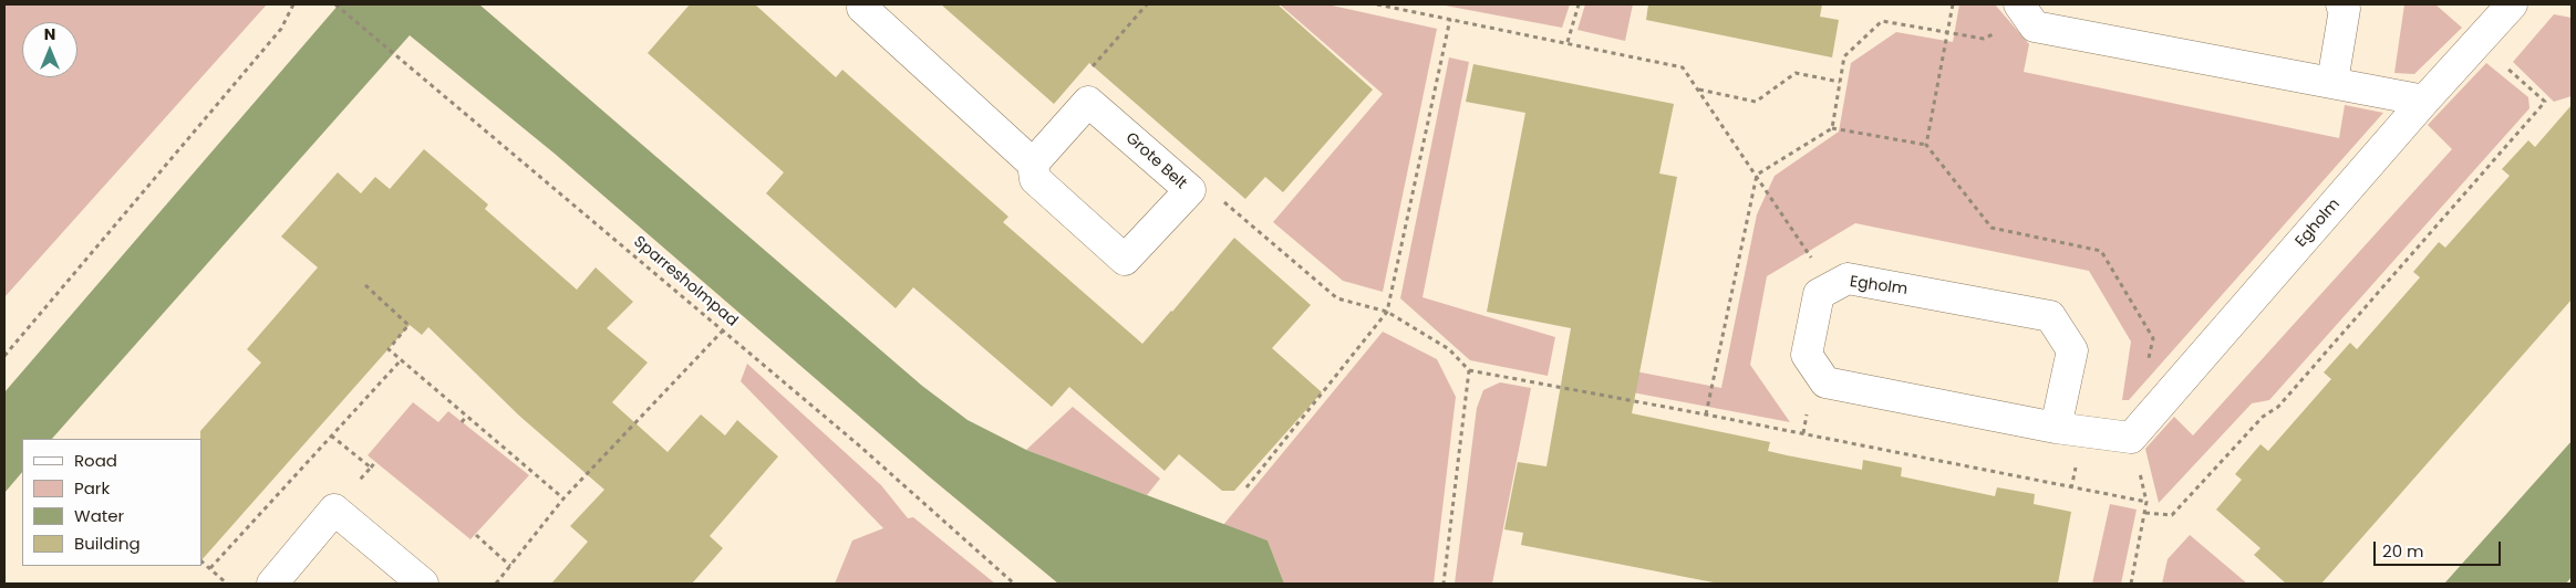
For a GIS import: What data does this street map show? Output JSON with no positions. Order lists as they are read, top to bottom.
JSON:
{
  "streets": {
    "street": ["Grote Belt", "Egholm"],
    "path": ["Sparresholmpad"]
  },
  "legend": [
    "Road",
    "Park",
    "Water",
    "Building"
  ],
  "scale_bar": "20 m",
  "north": "top"
}
